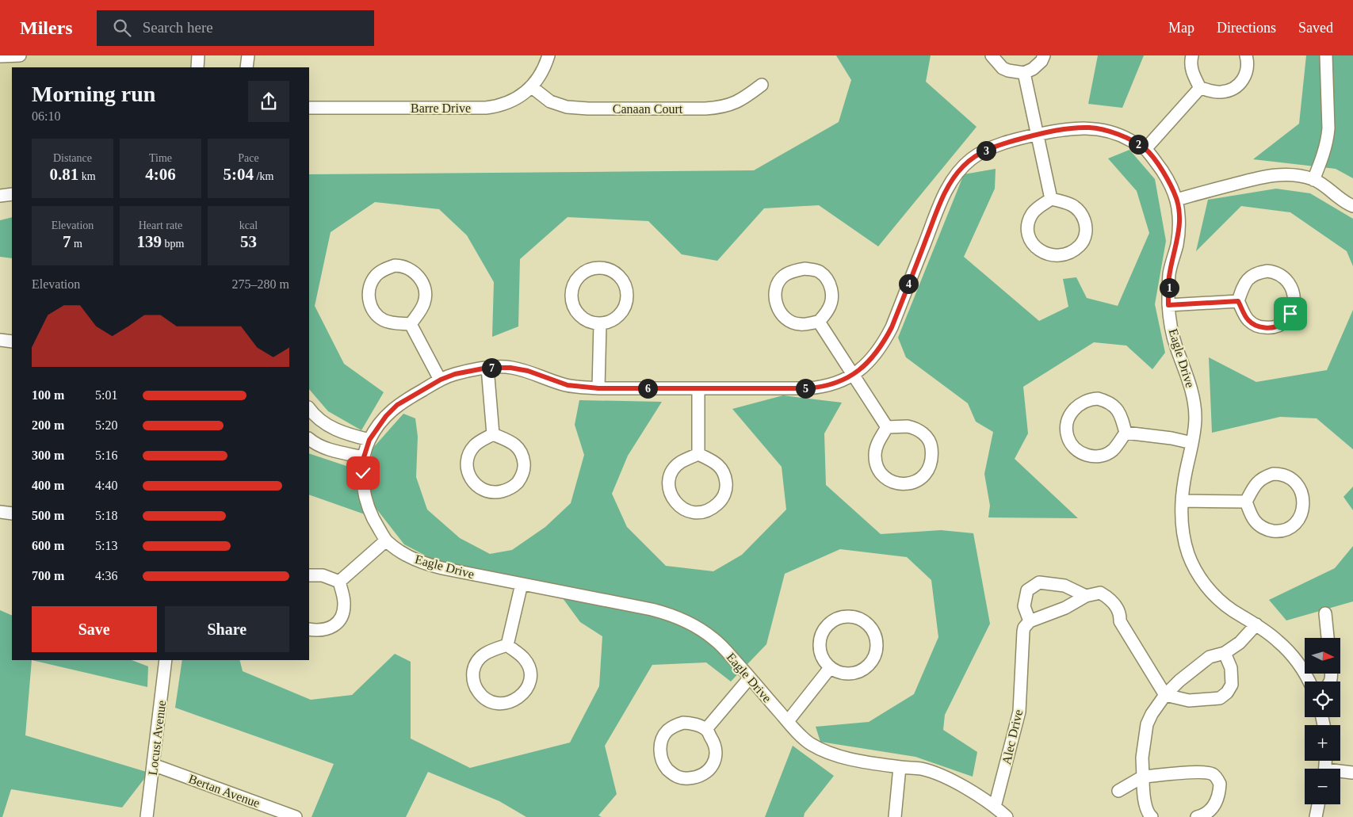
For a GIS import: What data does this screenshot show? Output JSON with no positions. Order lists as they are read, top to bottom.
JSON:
{
  "streets": {
    "street": [
      "Barre Drive",
      "Canaan Court",
      "Eagle Drive",
      "Alec Drive",
      "Locust Avenue",
      "Bertan Avenue"
    ]
  },
  "crossings": [
    ["Barre Drive", "Canaan Court"],
    ["Eagle Drive", "Alec Drive"],
    ["Locust Avenue", "Bertan Avenue"]
  ],
  "north": "right",
  "page": {
    "header": "Milers",
    "search": "Search here",
    "nav": ["Map", "Directions", "Saved"],
    "heading": ["Morning run", "06:10"],
    "pins": [
      "2",
      "3",
      "4",
      "1",
      "7",
      "5",
      "6"
    ],
    "stats": [
      ["Distance", "0.81 km"],
      ["Time", "4:06"],
      ["Pace", "5:04 /km"],
      ["Elevation", "7 m"],
      ["Heart rate", "139 bpm"],
      ["kcal", "53"]
    ],
    "chart": ["Elevation", "275–280 m"],
    "list": [
      {
        "name": "100 m",
        "note": "5:01"
      },
      {
        "name": "200 m",
        "note": "5:20"
      },
      {
        "name": "300 m",
        "note": "5:16"
      },
      {
        "name": "400 m",
        "note": "4:40"
      },
      {
        "name": "500 m",
        "note": "5:18"
      },
      {
        "name": "600 m",
        "note": "5:13"
      },
      {
        "name": "700 m",
        "note": "4:36"
      }
    ],
    "buttons": ["Save", "Share"],
    "map_buttons": ["+", "−"]
  }
}
